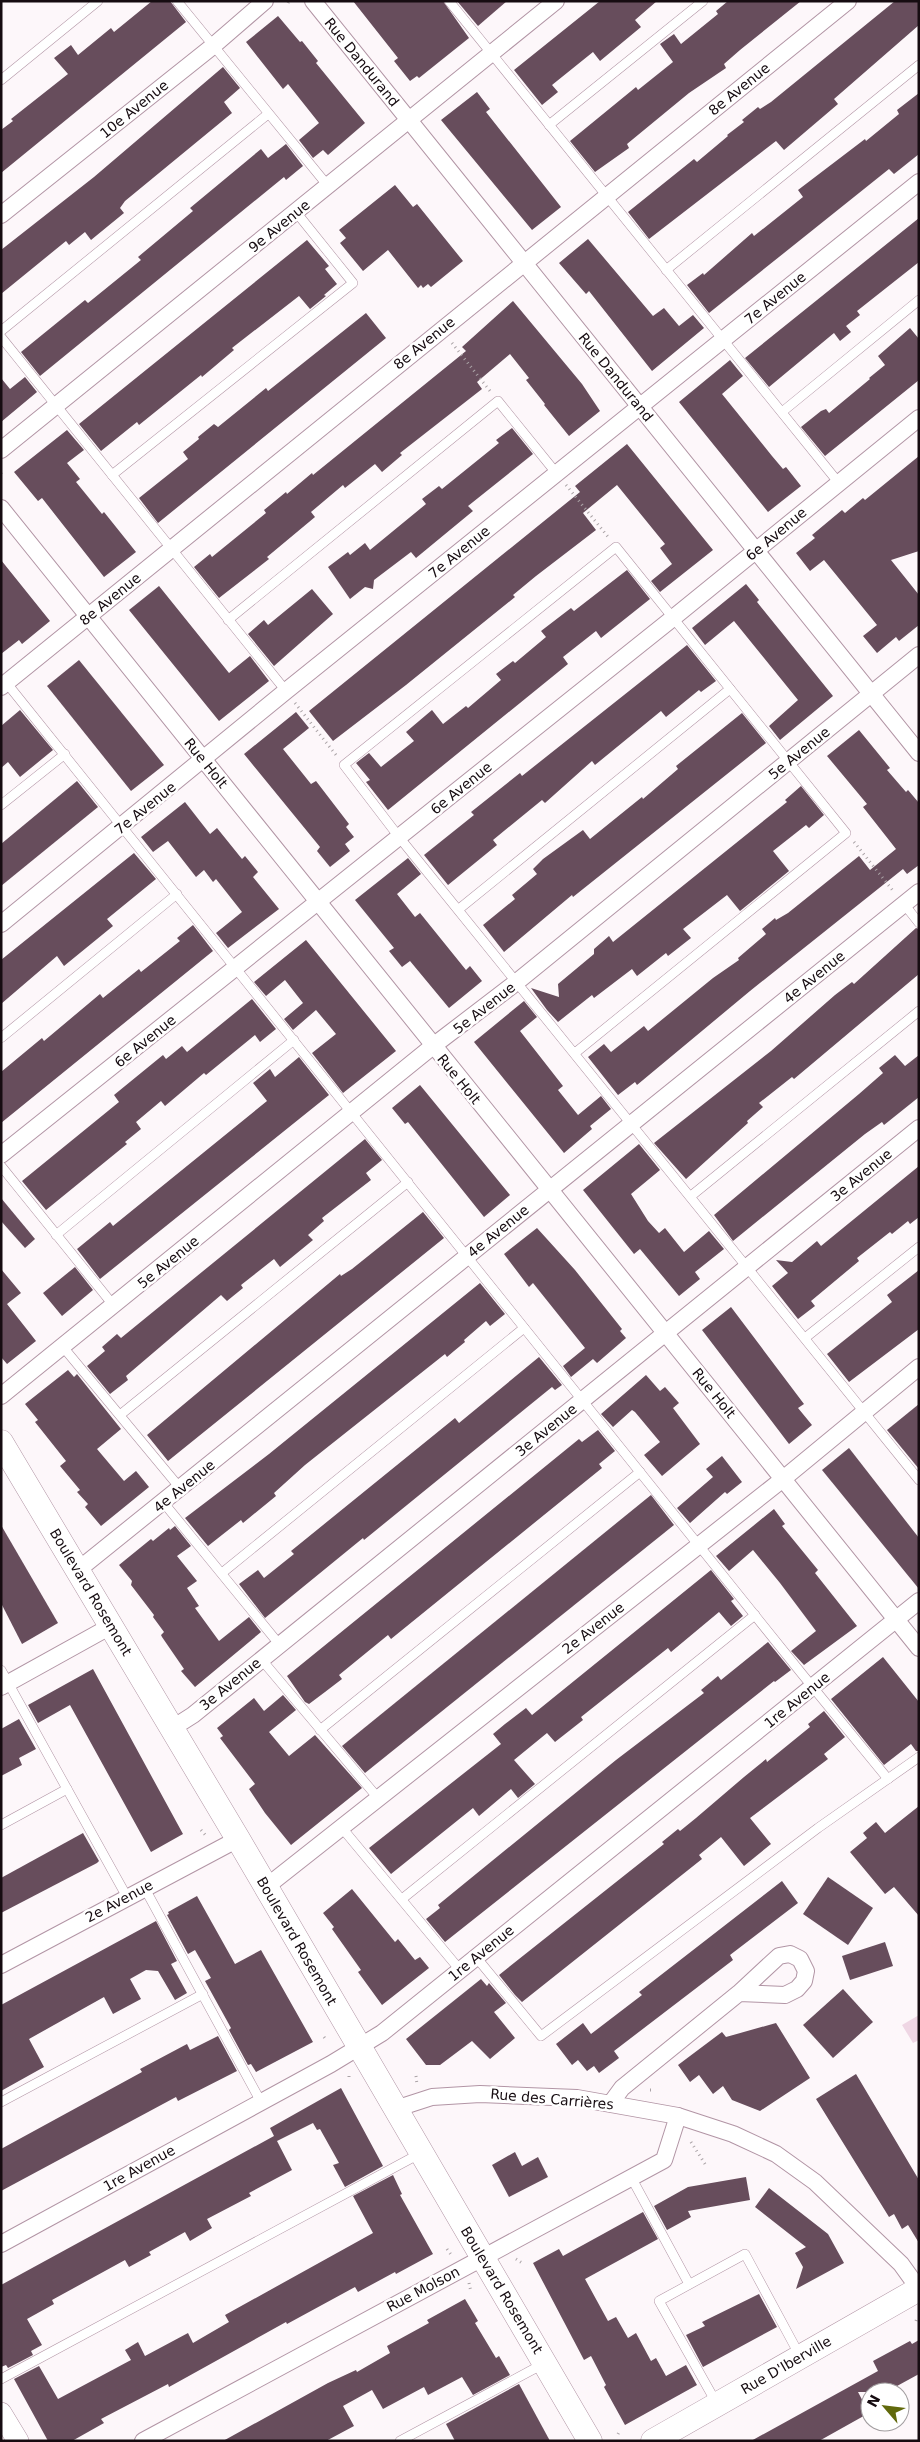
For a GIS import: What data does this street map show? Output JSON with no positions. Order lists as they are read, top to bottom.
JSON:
{
  "streets": {
    "main road": ["Boulevard Rosemont", "Rue D'Iberville"],
    "street": [
      "Rue Dandurand",
      "8e Avenue",
      "10e Avenue",
      "9e Avenue",
      "7e Avenue",
      "6e Avenue",
      "5e Avenue",
      "Rue Holt",
      "4e Avenue",
      "3e Avenue",
      "2e Avenue",
      "1re Avenue",
      "Rue des Carrières",
      "Rue Molson"
    ]
  },
  "crossings": [
    ["Rue Dandurand", "8e Avenue"],
    ["Rue Dandurand", "9e Avenue"],
    ["Rue Dandurand", "7e Avenue"],
    ["Rue Dandurand", "6e Avenue"],
    ["Rue Dandurand", "5e Avenue"],
    ["8e Avenue", "Rue Holt"],
    ["7e Avenue", "Rue Holt"],
    ["6e Avenue", "Rue Holt"],
    ["5e Avenue", "Rue Holt"],
    ["Rue Holt", "4e Avenue"],
    ["Rue Holt", "3e Avenue"],
    ["Rue Holt", "2e Avenue"],
    ["Rue Holt", "1re Avenue"],
    ["4e Avenue", "Boulevard Rosemont"],
    ["3e Avenue", "Boulevard Rosemont"],
    ["Boulevard Rosemont", "2e Avenue"],
    ["Boulevard Rosemont", "1re Avenue"],
    ["Boulevard Rosemont", "Rue des Carrières"],
    ["Boulevard Rosemont", "Rue Molson"],
    ["Rue des Carrières", "Rue Molson"],
    ["Rue des Carrières", "Rue D'Iberville"]
  ],
  "north": "top left"
}
